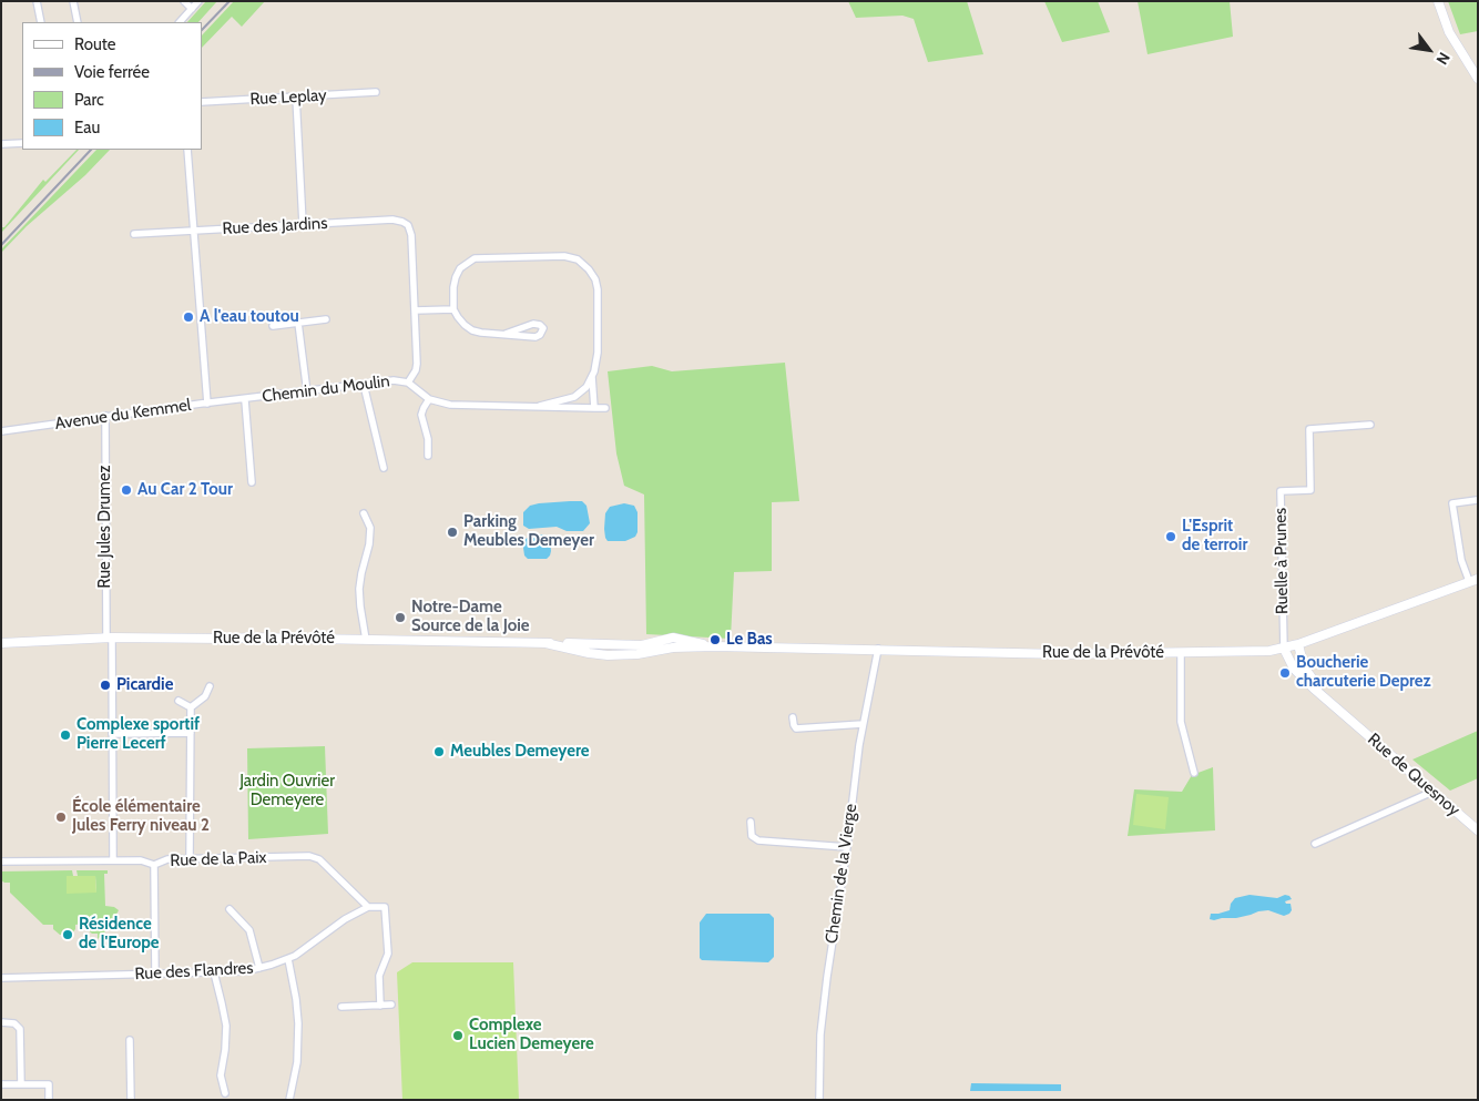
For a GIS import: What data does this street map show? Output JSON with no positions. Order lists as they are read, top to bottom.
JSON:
{
  "streets": {
    "street": [
      "Rue Leplay",
      "Rue des Jardins",
      "Chemin du Moulin",
      "Avenue du Kemmel",
      "Rue Jules Drumez",
      "Ruelle à Prunes",
      "Rue de la Prévôté",
      "Rue de Quesnoy",
      "Rue de la Paix",
      "Chemin de la Vierge",
      "Rue des Flandres"
    ]
  },
  "crossings": [
    ["Rue des Jardins", "Chemin du Moulin"],
    ["Chemin du Moulin", "Avenue du Kemmel"],
    ["Avenue du Kemmel", "Rue Jules Drumez"],
    ["Rue Jules Drumez", "Rue de la Prévôté"],
    ["Rue Jules Drumez", "Rue de la Paix"],
    ["Ruelle à Prunes", "Rue de la Prévôté"],
    ["Ruelle à Prunes", "Rue de Quesnoy"],
    ["Rue de la Prévôté", "Rue de Quesnoy"],
    ["Rue de la Prévôté", "Chemin de la Vierge"],
    ["Rue de la Paix", "Rue des Flandres"]
  ],
  "parks": ["Jardin Ouvrier Demeyere"],
  "places": [
    "A l'eau toutou",
    "Au Car 2 Tour",
    "Parking Meubles Demeyer",
    "L'Esprit de terroir",
    "Notre-Dame Source de la Joie",
    "Le Bas",
    "Boucherie charcuterie Deprez",
    "Picardie",
    "Complexe sportif Pierre Lecerf",
    "Meubles Demeyere",
    "École élémentaire Jules Ferry niveau 2",
    "Résidence de l'Europe",
    "Complexe Lucien Demeyere"
  ],
  "legend": [
    "Route",
    "Voie ferrée",
    "Parc",
    "Eau"
  ],
  "north": "bottom right"
}
